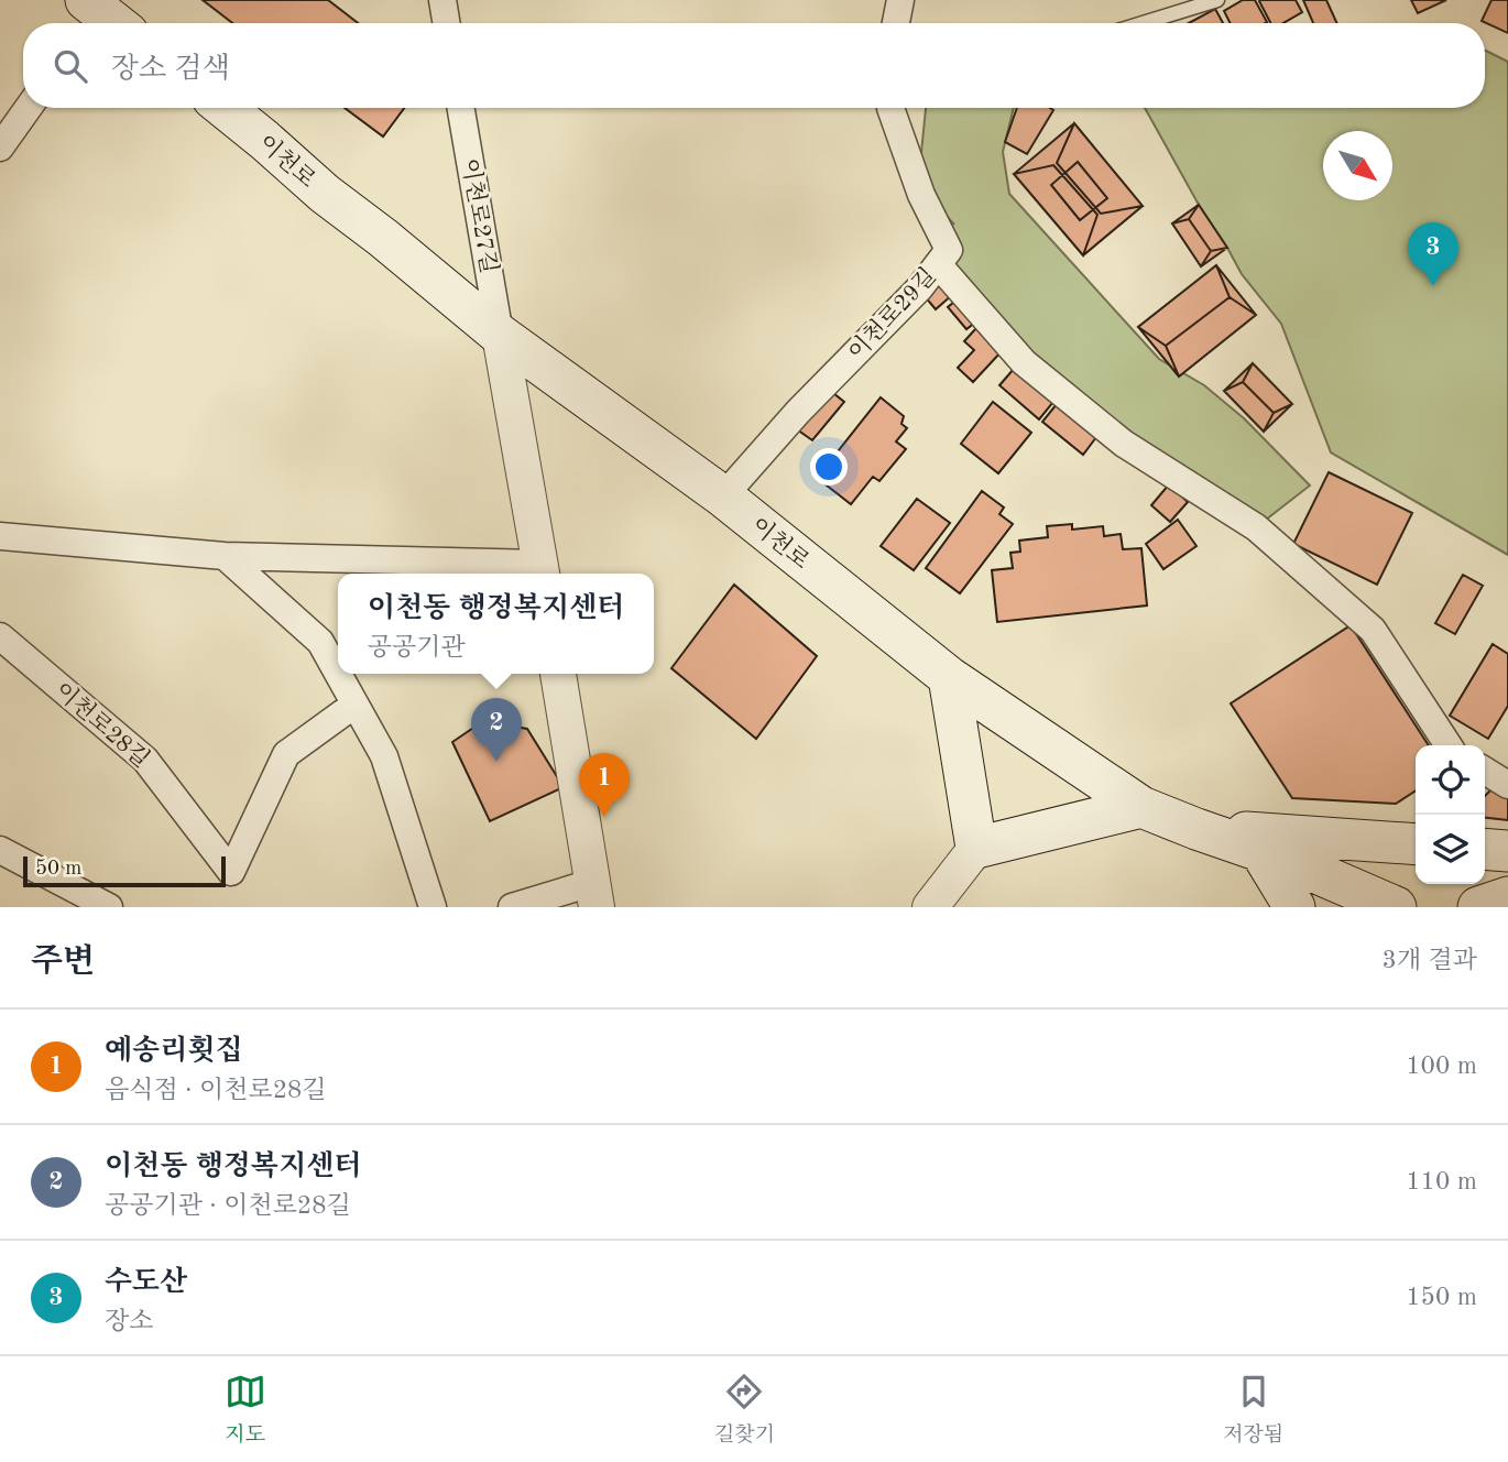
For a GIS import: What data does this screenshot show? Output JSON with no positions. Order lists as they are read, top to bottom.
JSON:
{
  "streets": {
    "main road": ["이천로"],
    "street": ["이천로27길", "이천로29길", "이천로28길"]
  },
  "crossings": [
    ["이천로", "이천로27길"],
    ["이천로", "이천로29길"]
  ],
  "scale_bar": "50 m",
  "north": "bottom right",
  "page": {
    "search": "장소 검색",
    "pins": ["3", "2", "1"],
    "popup": ["이천동 행정복지센터", "공공기관"],
    "scale": "50 m",
    "heading": ["주변", "3개 결과"],
    "list": [
      {
        "mark": "1",
        "name": "예송리횟집",
        "note": "음식점 · 이천로28길",
        "value": "100 m"
      },
      {
        "mark": "2",
        "name": "이천동 행정복지센터",
        "note": "공공기관 · 이천로28길",
        "value": "110 m"
      },
      {
        "mark": "3",
        "name": "수도산",
        "note": "장소",
        "value": "150 m"
      }
    ],
    "nav": ["지도", "길찾기", "저장됨"]
  }
}
